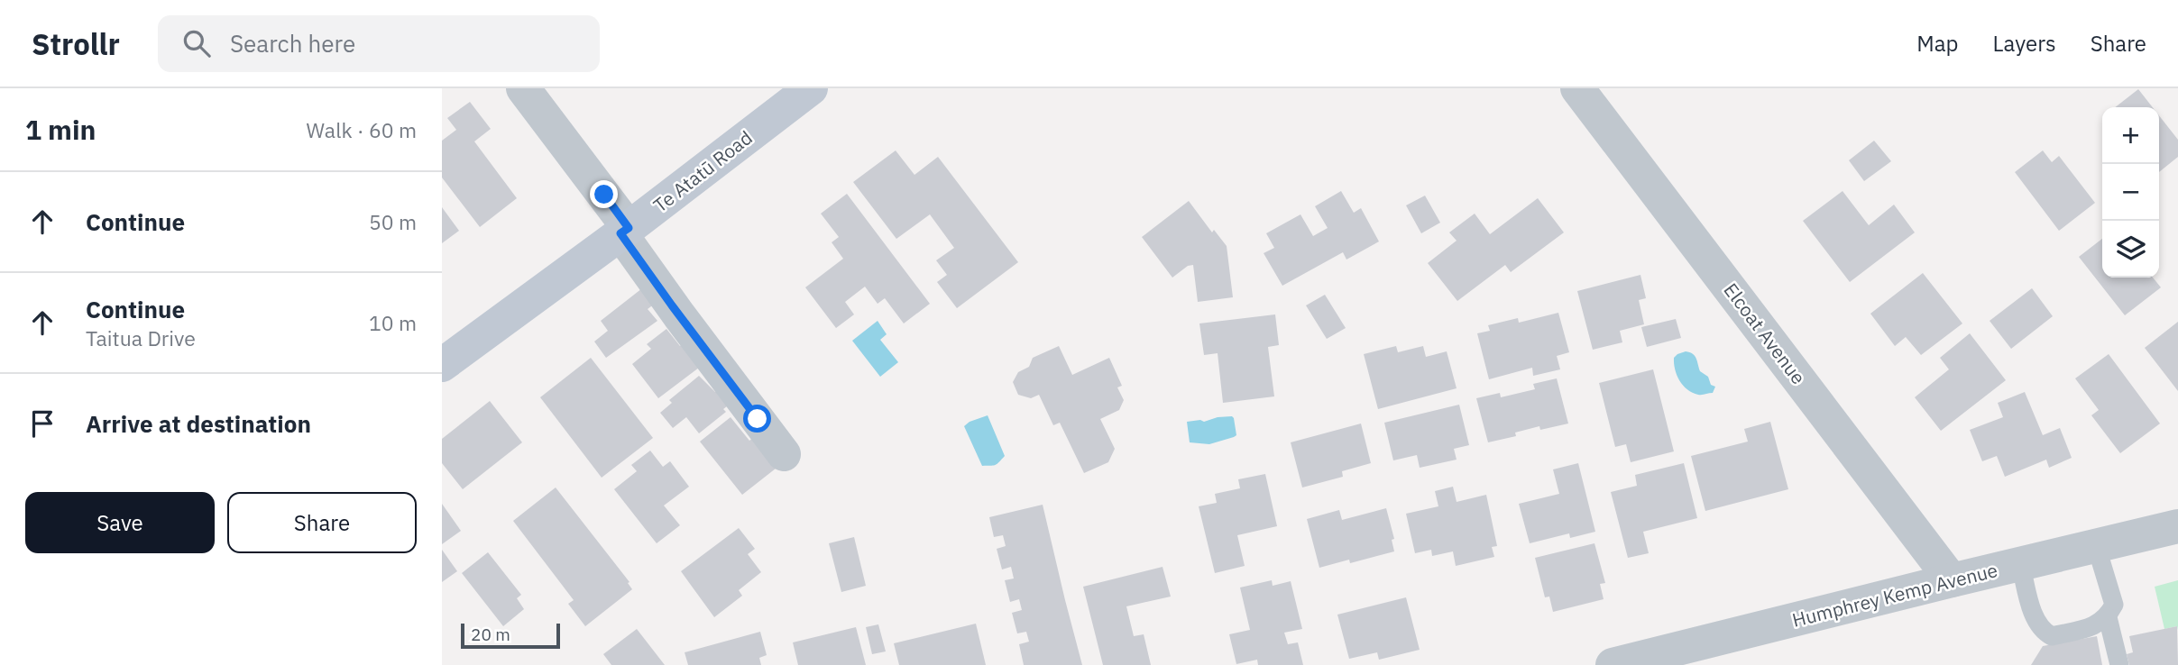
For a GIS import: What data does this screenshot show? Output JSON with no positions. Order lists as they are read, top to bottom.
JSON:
{
  "streets": {
    "main road": ["Te Atatū Road"],
    "street": ["Elcoat Avenue", "Humphrey Kemp Avenue"]
  },
  "crossings": [
    ["Elcoat Avenue", "Humphrey Kemp Avenue"]
  ],
  "scale_bar": "20 m",
  "page": {
    "header": "Strollr",
    "search": "Search here",
    "nav": ["Map", "Layers", "Share"],
    "heading": ["1 min", "Walk · 60 m"],
    "map_buttons": ["+", "−"],
    "list": [
      ["Continue", "50 m"],
      ["Continue", "Taitua Drive", "10 m"],
      "Arrive at destination"
    ],
    "buttons": ["Save", "Share"],
    "scale": "20 m"
  }
}
